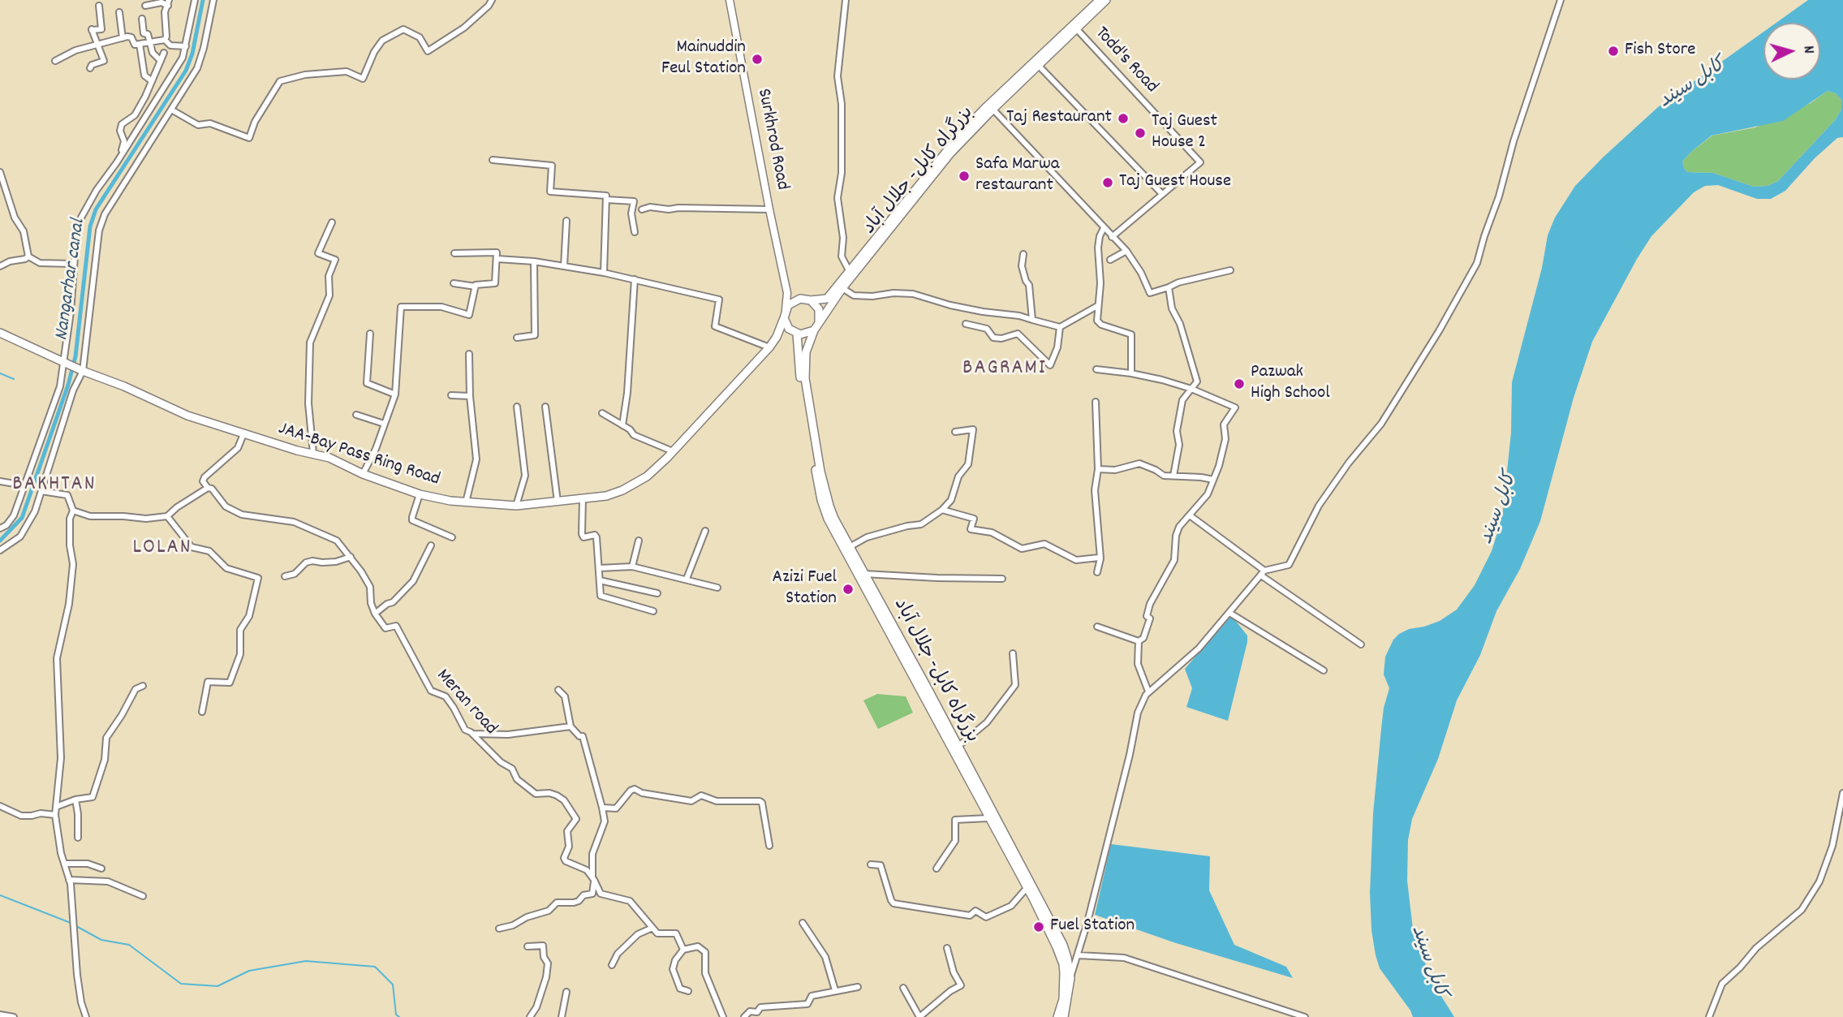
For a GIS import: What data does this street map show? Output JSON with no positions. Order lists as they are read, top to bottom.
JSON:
{
  "streets": {
    "highway": ["بزرگراه کابل- جلال آباد", "JAA-Bay Pass Ring Road"],
    "main road": ["Surkhrod Road"],
    "street": ["Todd's Road", "Meran road"]
  },
  "crossings": [
    ["Todd's Road", "بزرگراه کابل- جلال آباد"],
    ["Surkhrod Road", "بزرگراه کابل- جلال آباد"],
    ["Surkhrod Road", "JAA-Bay Pass Ring Road"],
    ["بزرگراه کابل- جلال آباد", "JAA-Bay Pass Ring Road"]
  ],
  "districts": ["BAGRAMI", "BAKHTAN", "LOLAN"],
  "water": ["کابل سيند", "Nangarhar canal"],
  "places": [
    "Fish Store",
    "Mainuddin Feul Station",
    "Taj Restaurant",
    "Taj Guest House 2",
    "Safa Marwa restaurant",
    "Taj Guest House",
    "Pazwak High School",
    "Azizi Fuel Station",
    "Fuel Station"
  ],
  "north": "right"
}
